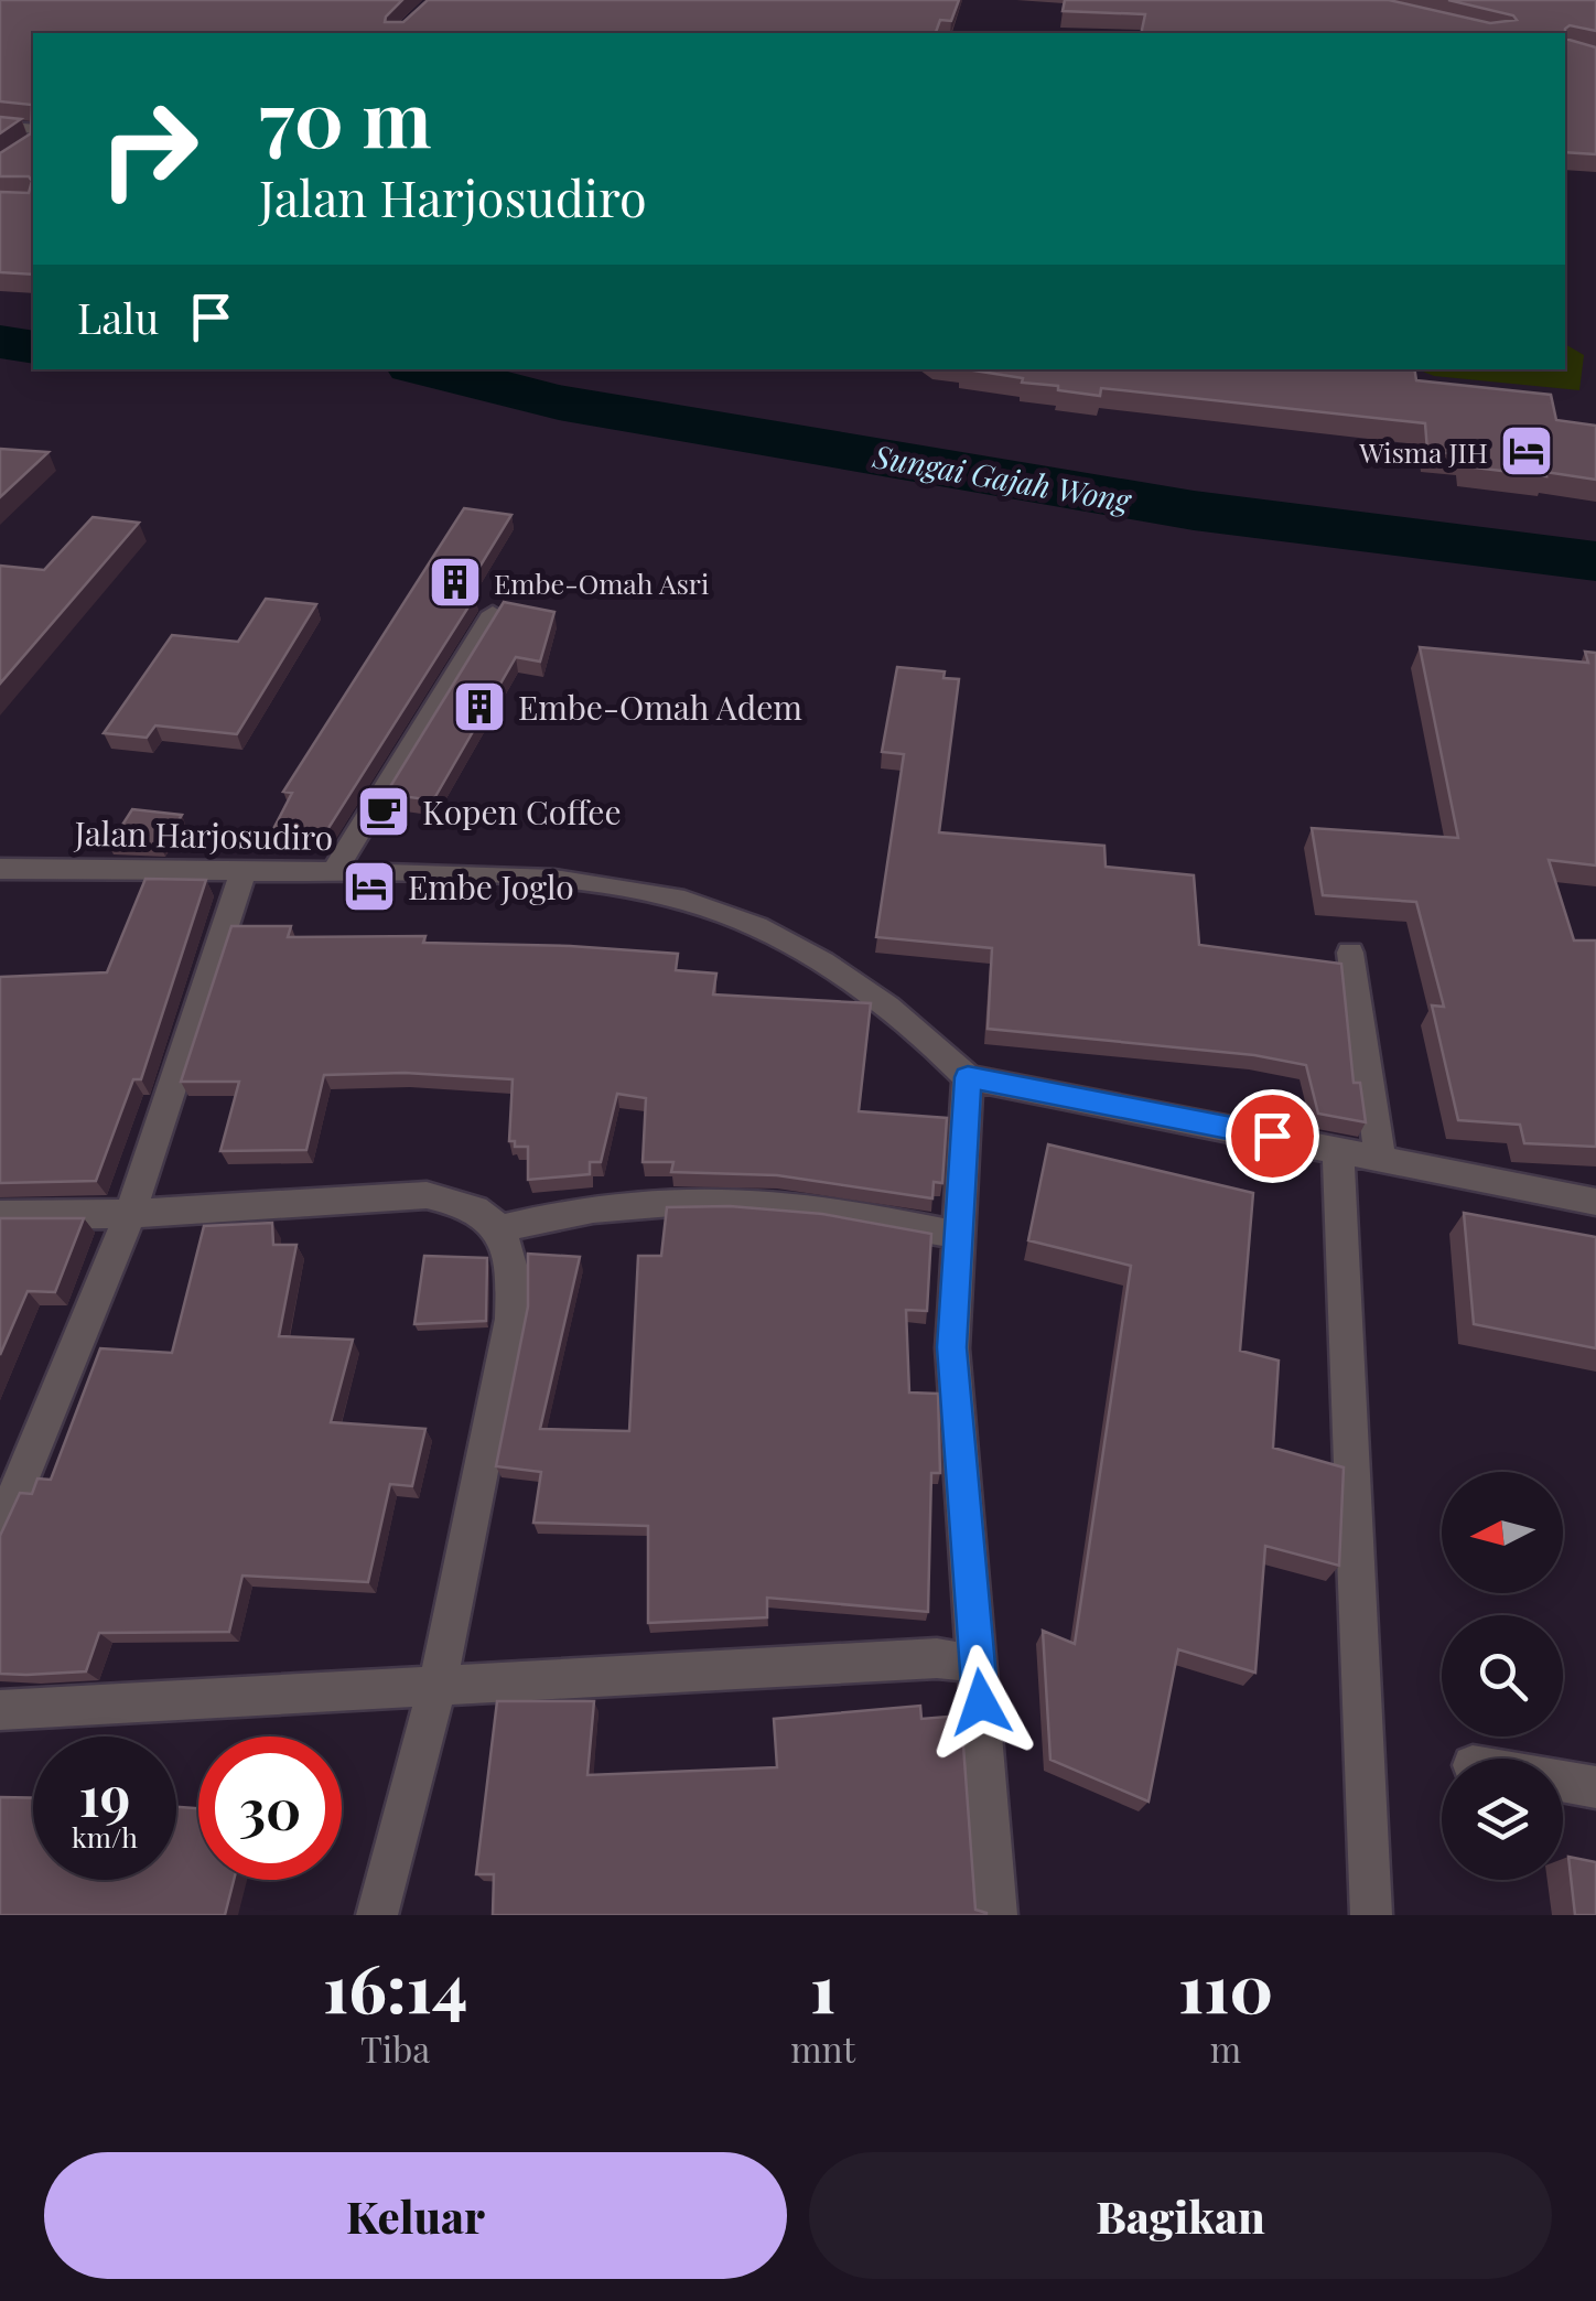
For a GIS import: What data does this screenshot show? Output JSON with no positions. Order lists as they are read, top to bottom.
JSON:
{
  "streets": {
    "street": ["Jalan Harjosudiro"]
  },
  "water": ["Sungai Gajah Wong"],
  "places": {
    "hotel": ["Wisma JIH", "Embe Joglo"],
    "building": ["Embe-Omah Asri", "Embe-Omah Adem"],
    "cafe": ["Kopen Coffee"]
  },
  "north": "left",
  "page": {
    "turn": ["70 m", "Jalan Harjosudiro"],
    "then": "Lalu",
    "speed": "19 km/h",
    "limit": "30",
    "eta": [
      "16:14",
      "Tiba",
      "1",
      "mnt",
      "110",
      "m"
    ],
    "buttons": ["Keluar", "Bagikan"]
  }
}
